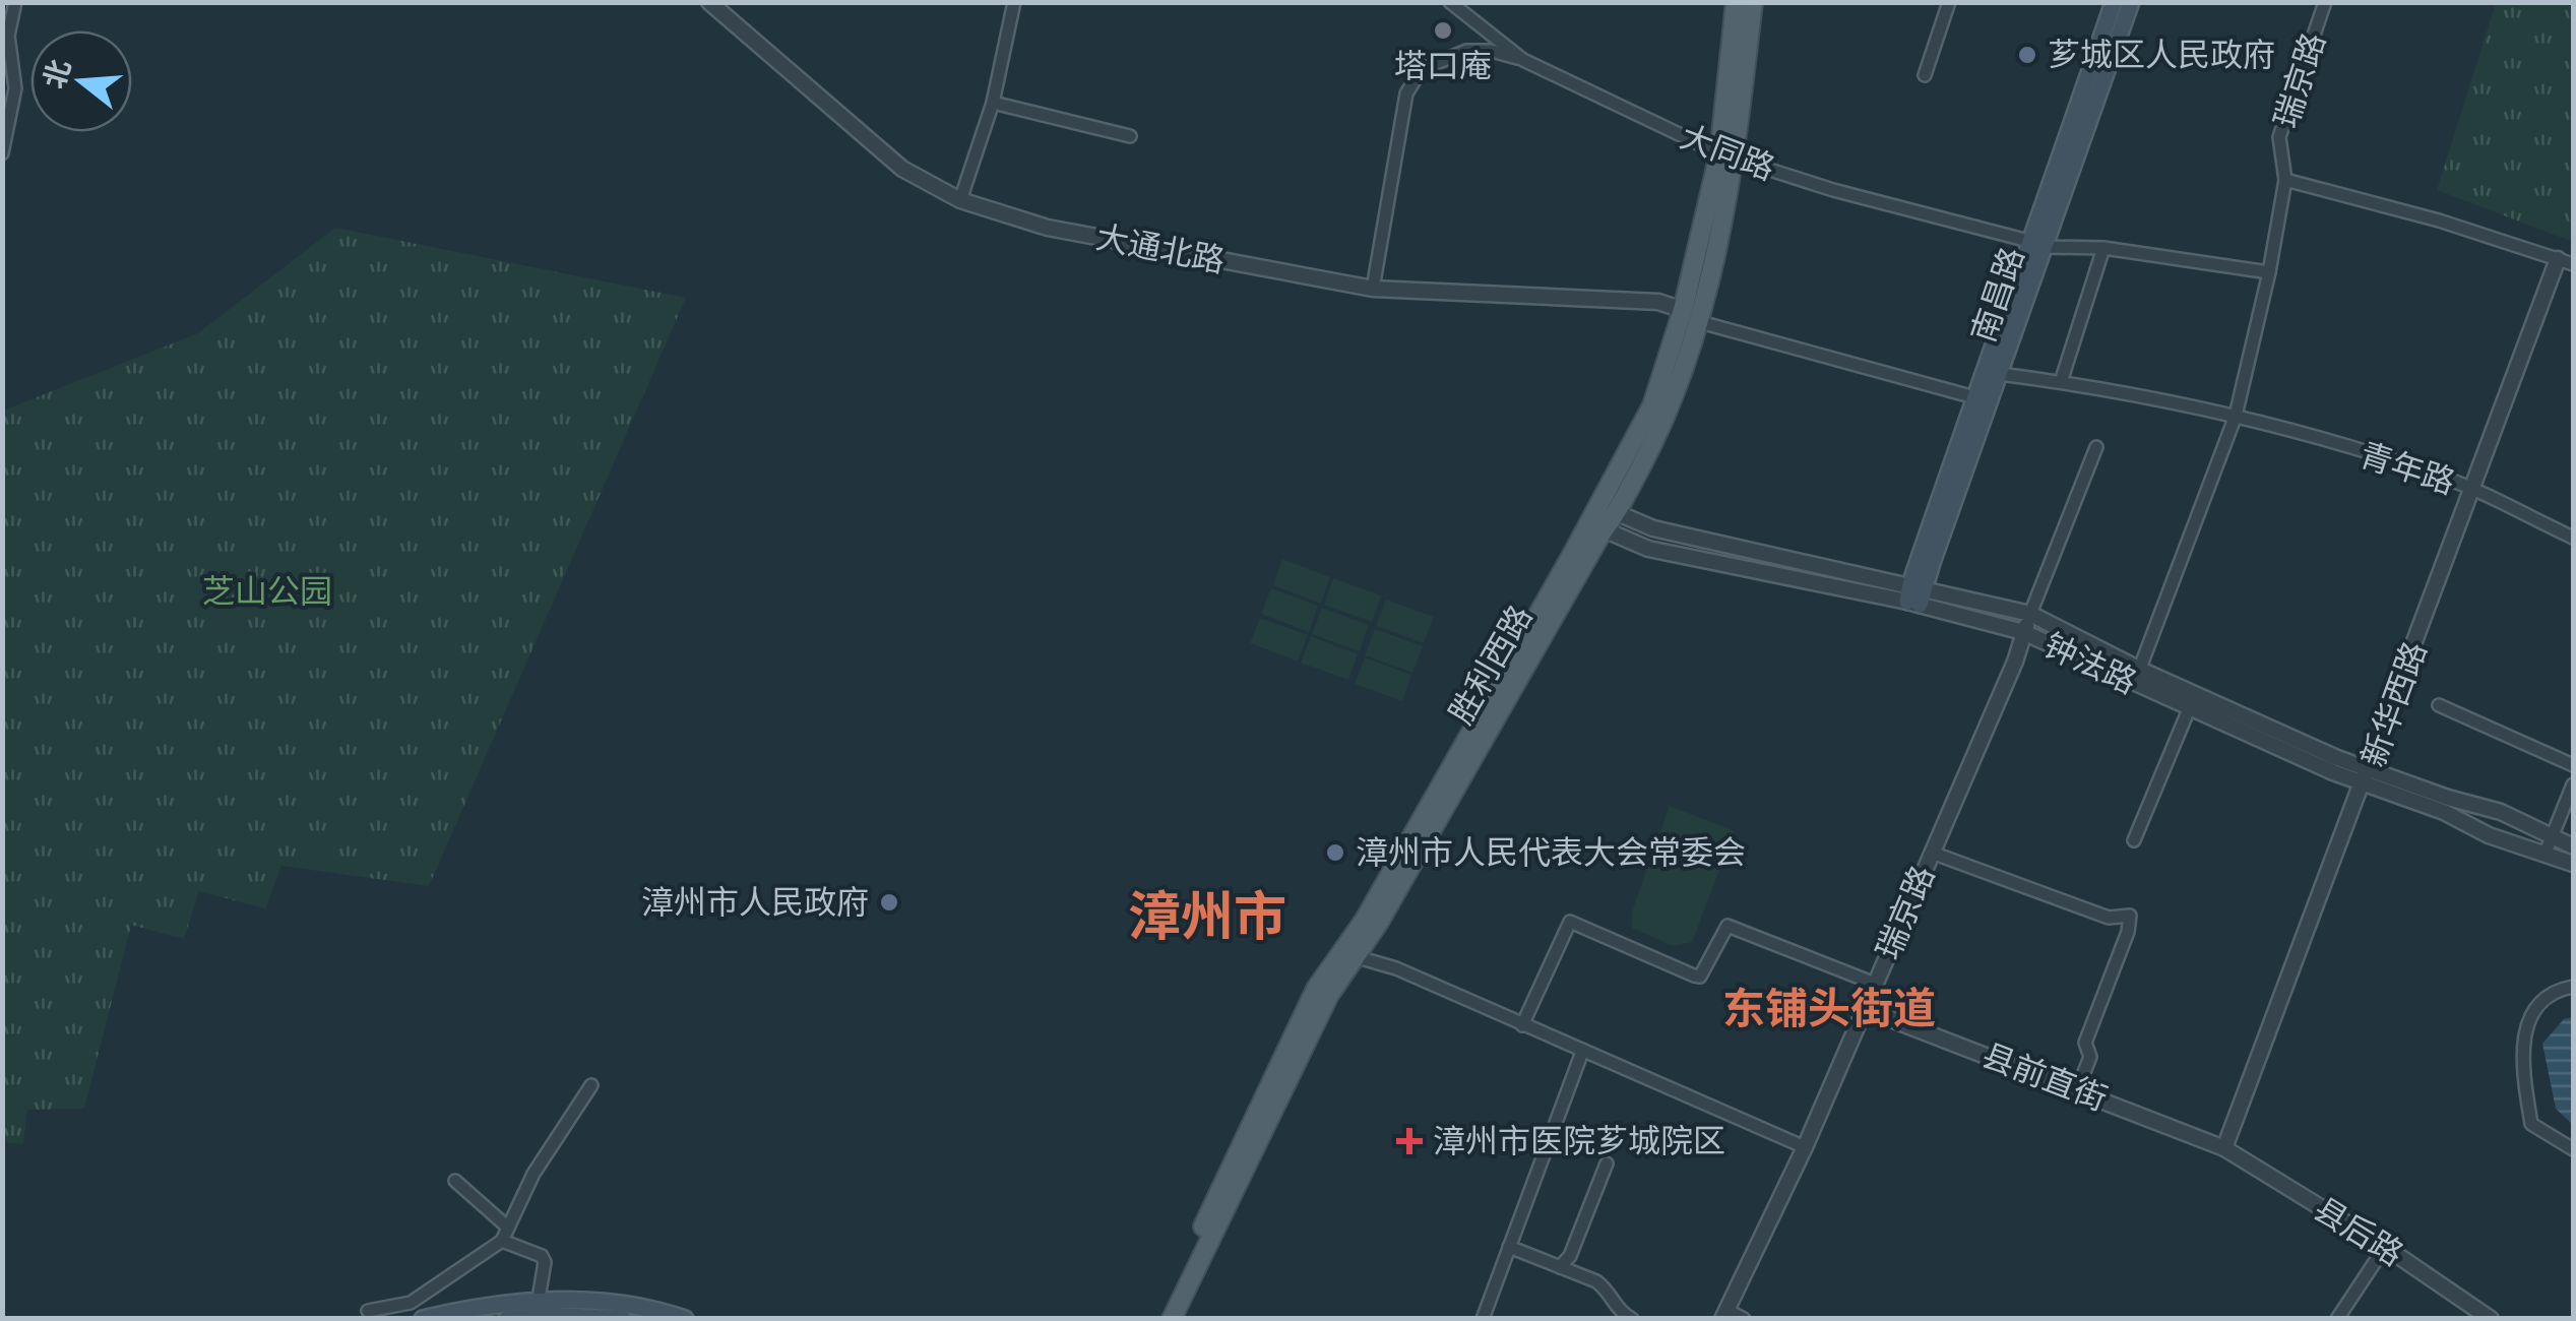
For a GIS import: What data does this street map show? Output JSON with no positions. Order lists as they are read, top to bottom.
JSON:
{
  "streets": {
    "main road": ["南昌路", "胜利西路"],
    "street": [
      "瑞京路",
      "大同路",
      "大通北路",
      "青年路",
      "钟法路",
      "新华西路",
      "县前直街",
      "县后路"
    ]
  },
  "crossings": [
    ["瑞京路", "大同路"],
    ["瑞京路", "青年路"],
    ["瑞京路", "钟法路"],
    ["瑞京路", "县前直街"],
    ["大同路", "南昌路"],
    ["大同路", "胜利西路"],
    ["南昌路", "青年路"],
    ["南昌路", "钟法路"],
    ["青年路", "新华西路"],
    ["钟法路", "胜利西路"],
    ["钟法路", "新华西路"],
    ["新华西路", "县前直街"],
    ["新华西路", "县后路"],
    ["县前直街", "县后路"]
  ],
  "districts": ["漳州市", "东铺头街道"],
  "parks": ["芝山公园"],
  "places": {
    "other": [
      "塔口庵",
      "芗城区人民政府",
      "漳州市人民代表大会常委会",
      "漳州市人民政府"
    ],
    "health": ["漳州市医院芗城院区"]
  },
  "north": "left"
}
